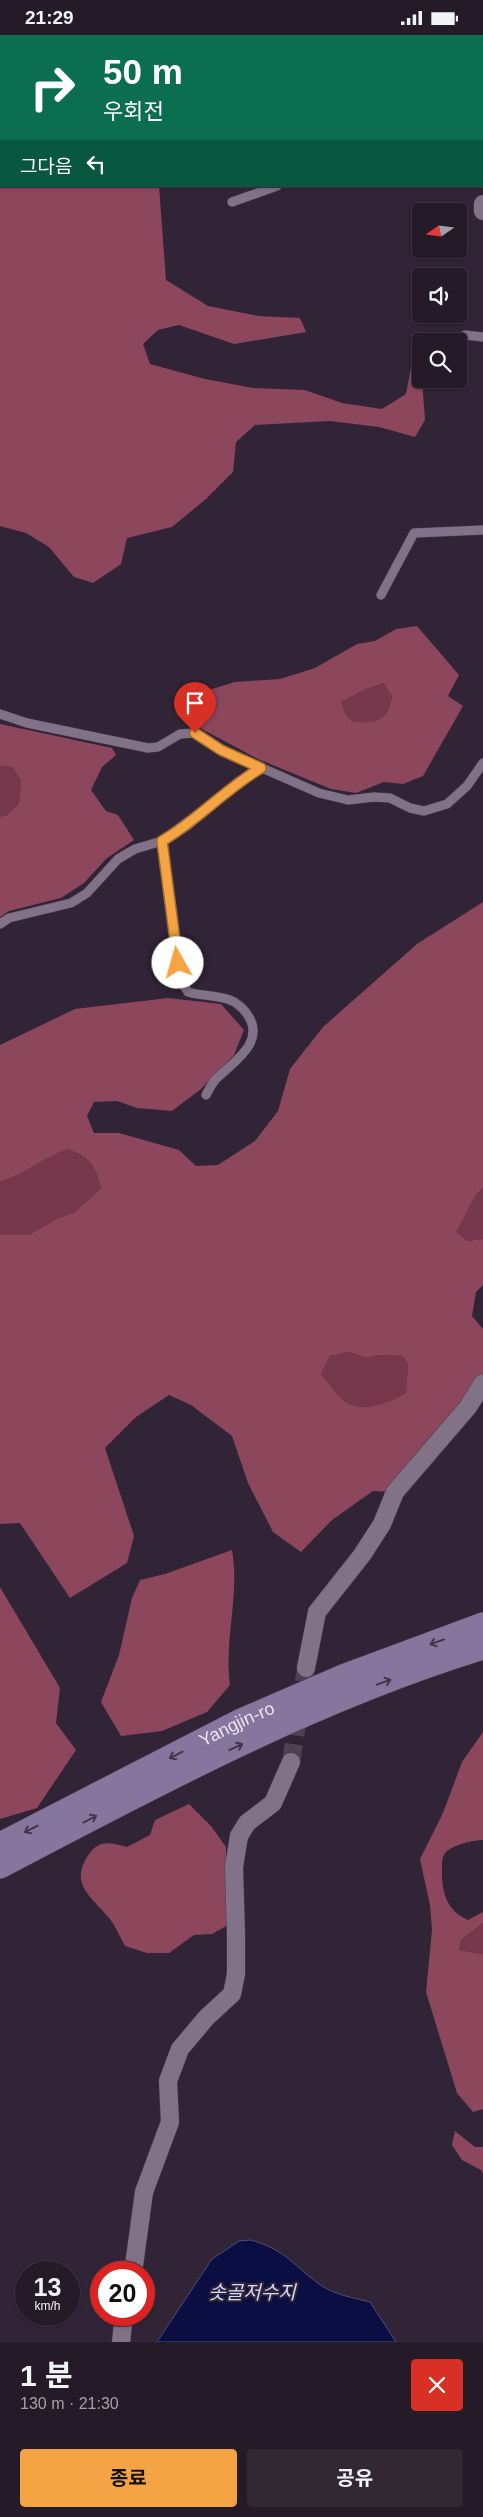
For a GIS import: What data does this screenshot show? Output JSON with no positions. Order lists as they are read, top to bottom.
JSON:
{
  "streets": {
    "main road": ["Yangjin-ro"]
  },
  "water": ["솟골저수지"],
  "north": "left",
  "page": {
    "status": "21:29",
    "turn": ["50 m", "우회전"],
    "then": "그다음",
    "speed": "13 km/h",
    "limit": "20",
    "heading": ["1 분", "130 m · 21:30"],
    "buttons": ["종료", "공유"]
  }
}
